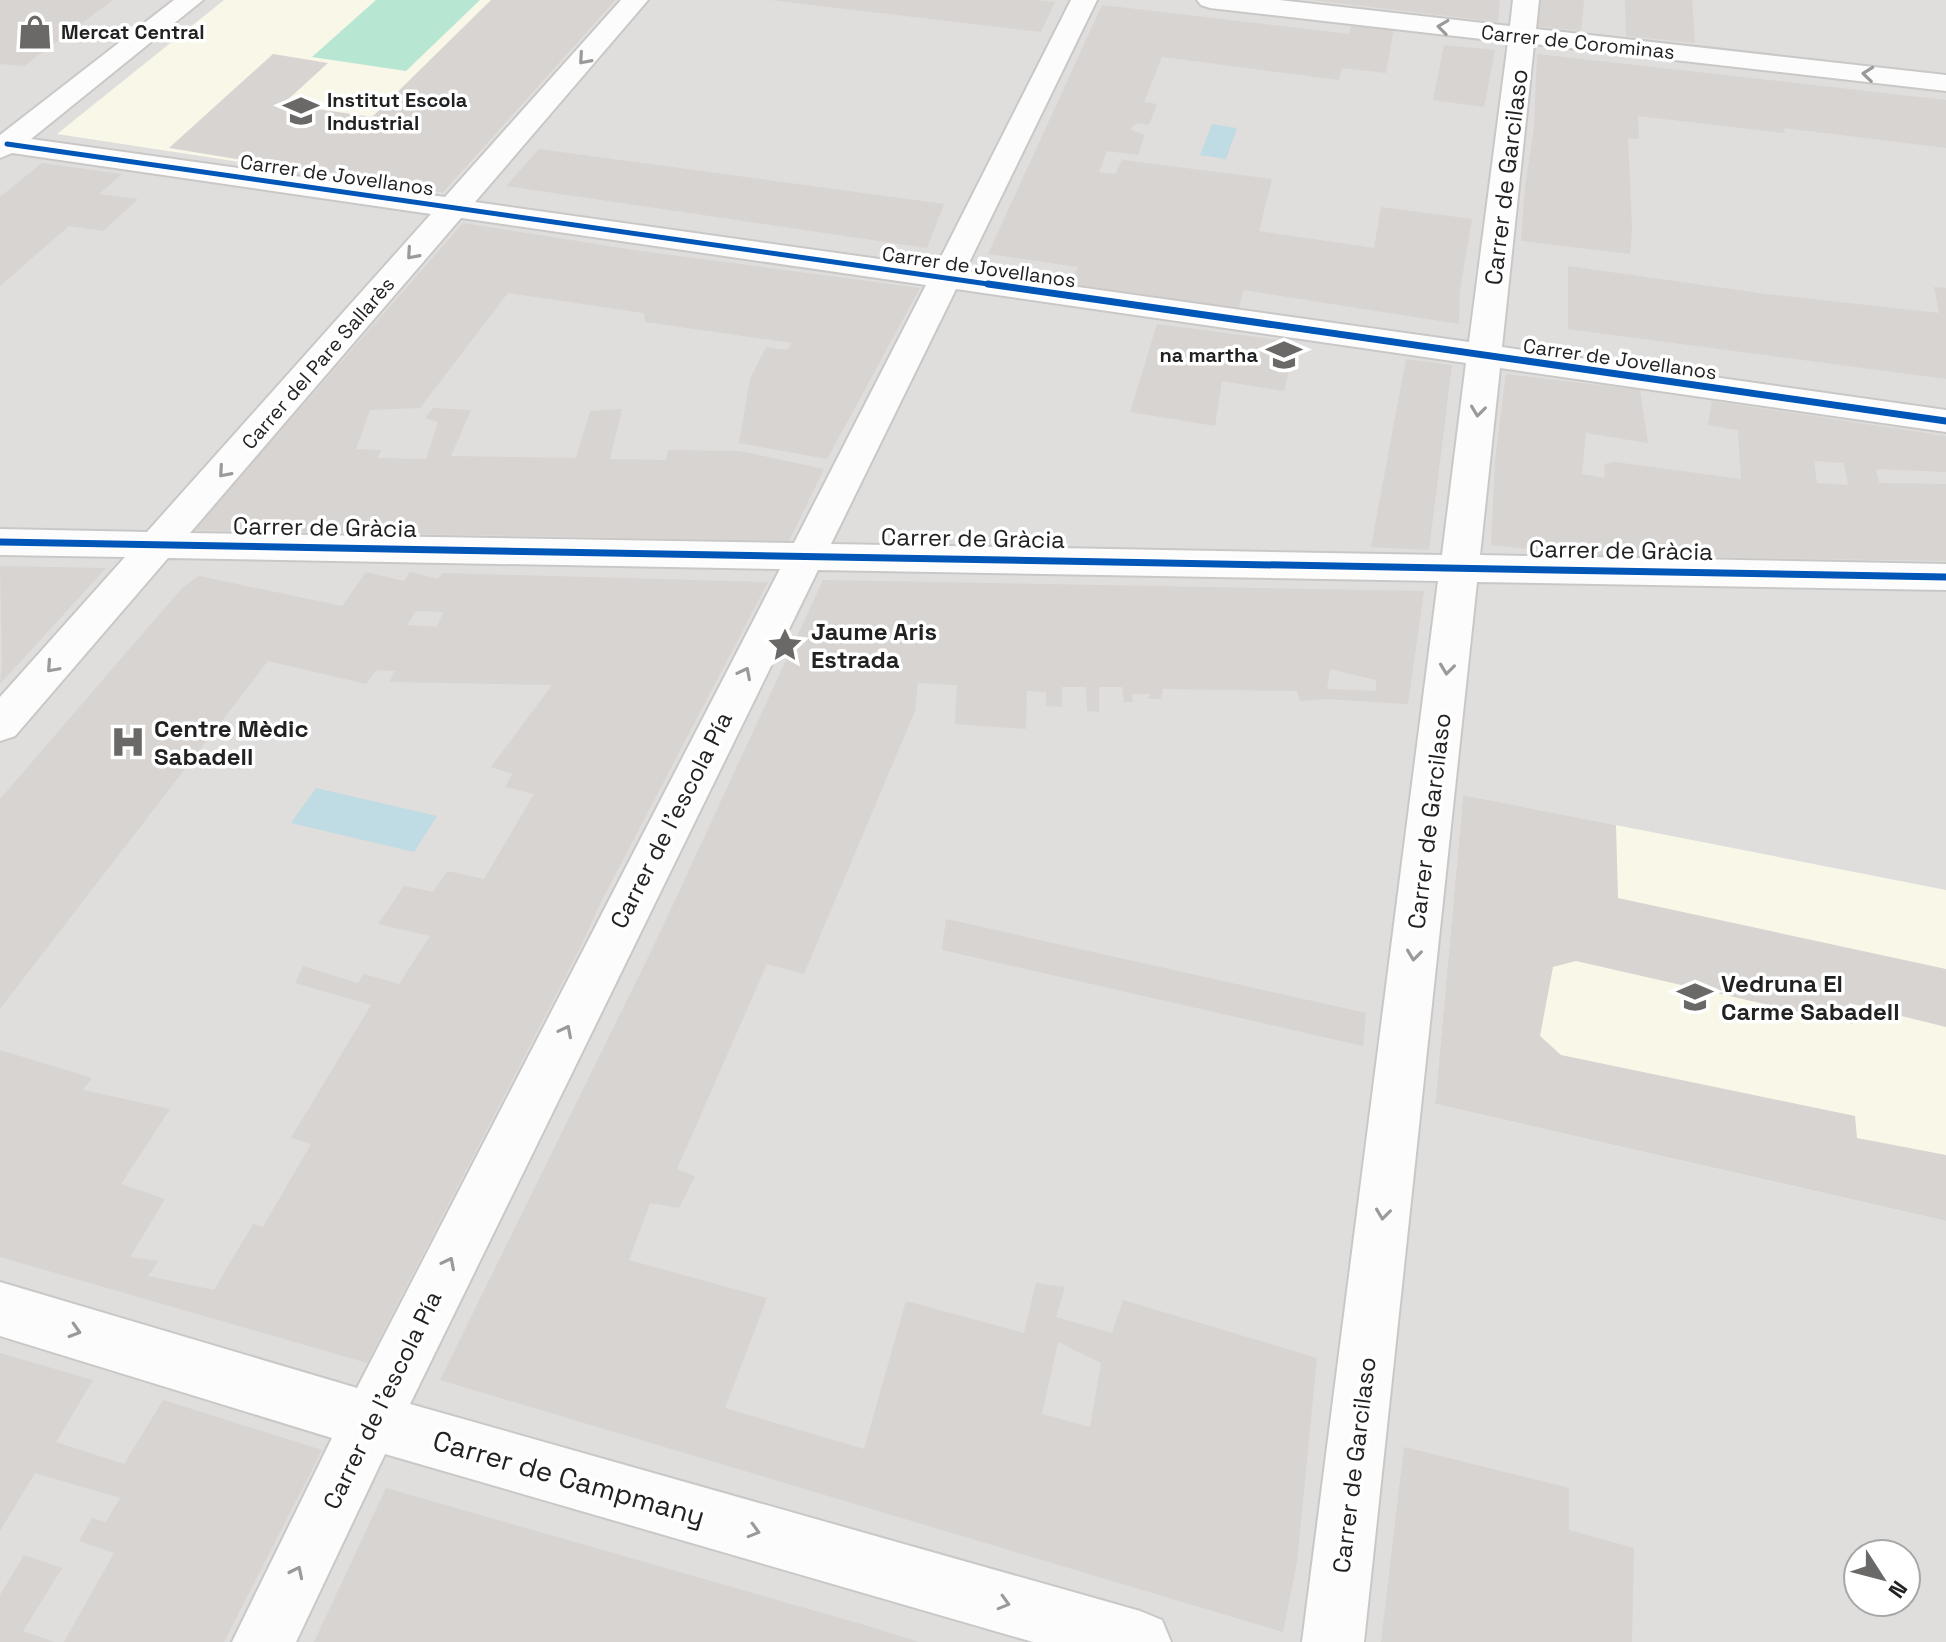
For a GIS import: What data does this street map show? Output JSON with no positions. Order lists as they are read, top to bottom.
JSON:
{
  "streets": {
    "street": [
      "Carrer de Corominas",
      "Carrer de Jovellanos",
      "Carrer de Garcilaso",
      "Carrer del Pare Sallarès",
      "Carrer de Gràcia",
      "Carrer de l'escola Pía",
      "Carrer de Campmany"
    ]
  },
  "crossings": [
    ["Carrer de Corominas", "Carrer de Garcilaso"],
    ["Carrer de Jovellanos", "Carrer de Garcilaso"],
    ["Carrer de Jovellanos", "Carrer del Pare Sallarès"],
    ["Carrer de Jovellanos", "Carrer de l'escola Pía"],
    ["Carrer de Garcilaso", "Carrer de Gràcia"],
    ["Carrer del Pare Sallarès", "Carrer de Gràcia"],
    ["Carrer de Gràcia", "Carrer de l'escola Pía"],
    ["Carrer de l'escola Pía", "Carrer de Campmany"]
  ],
  "one_way": [
    "Carrer de Corominas",
    "Carrer de Garcilaso",
    "Carrer de l'escola Pía",
    "Carrer de Campmany"
  ],
  "places": {
    "shop": ["Mercat Central"],
    "school or university": ["Institut Escola Industrial", "na martha", "Vedruna El Carme Sabadell"],
    "place": ["Jaume Aris Estrada"],
    "hospital": ["Centre Mèdic Sabadell"]
  },
  "north": "bottom right"
}
